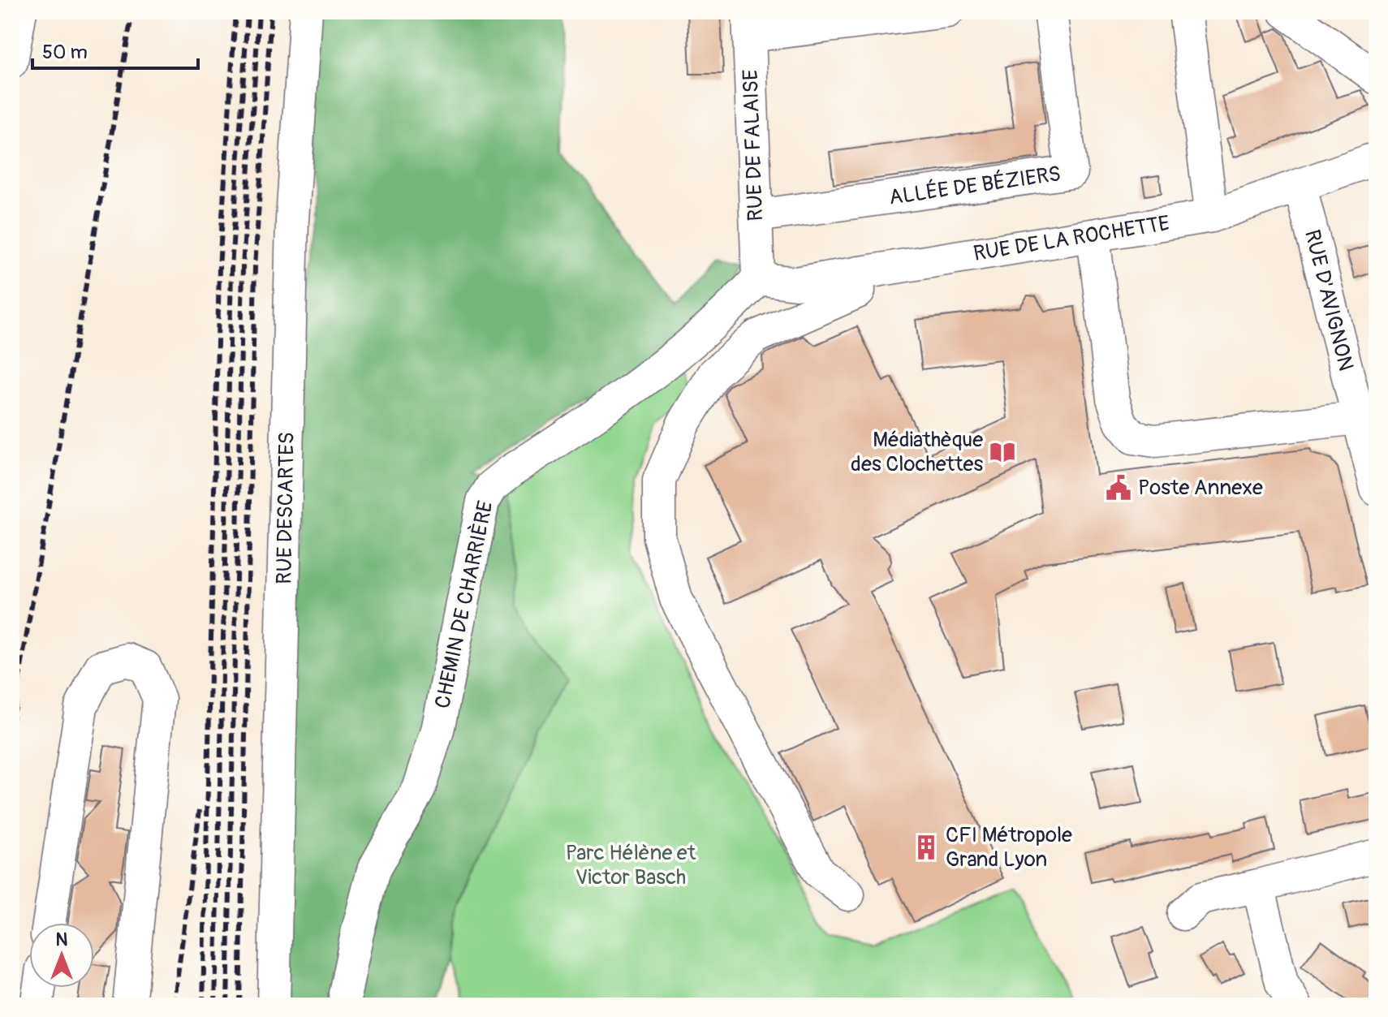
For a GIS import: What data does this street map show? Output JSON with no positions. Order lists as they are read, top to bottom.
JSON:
{
  "streets": {
    "street": [
      "RUE DE FALAISE",
      "ALLÉE DE BÉZIERS",
      "RUE DE LA ROCHETTE",
      "RUE D'AVIGNON",
      "RUE DESCARTES",
      "CHEMIN DE CHARRIÈRE"
    ]
  },
  "crossings": [
    ["RUE DE FALAISE", "ALLÉE DE BÉZIERS"],
    ["RUE DE FALAISE", "RUE DE LA ROCHETTE"],
    ["RUE DE FALAISE", "CHEMIN DE CHARRIÈRE"],
    ["RUE DE LA ROCHETTE", "RUE D'AVIGNON"],
    ["RUE DE LA ROCHETTE", "CHEMIN DE CHARRIÈRE"]
  ],
  "parks": ["Parc Hélène et Victor Basch"],
  "places": {
    "library": ["Médiathèque des Clochettes"],
    "public building": ["Poste Annexe"],
    "building": ["CFI Métropole Grand Lyon"]
  },
  "scale_bar": "50 m",
  "north": "top"
}
